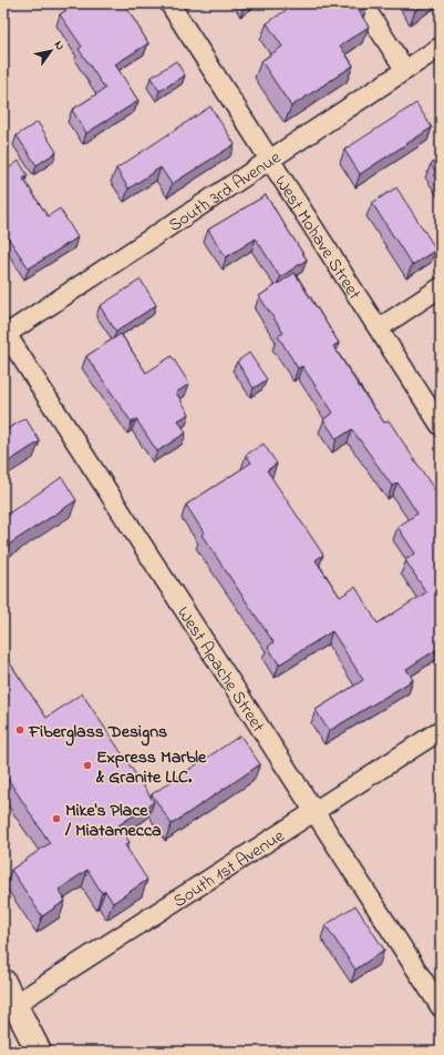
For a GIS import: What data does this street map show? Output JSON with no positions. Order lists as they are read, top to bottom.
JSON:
{
  "streets": {
    "street": [
      "South 3rd Avenue",
      "West Mohave Street",
      "West Apache Street",
      "South 1st Avenue"
    ]
  },
  "crossings": [
    ["South 3rd Avenue", "West Mohave Street"],
    ["South 3rd Avenue", "West Apache Street"],
    ["West Apache Street", "South 1st Avenue"]
  ],
  "places": ["Fiberglass Designs", "Express Marble & Granite LLC.", "Mike's Place / Miatamecca"],
  "north": "top right"
}
